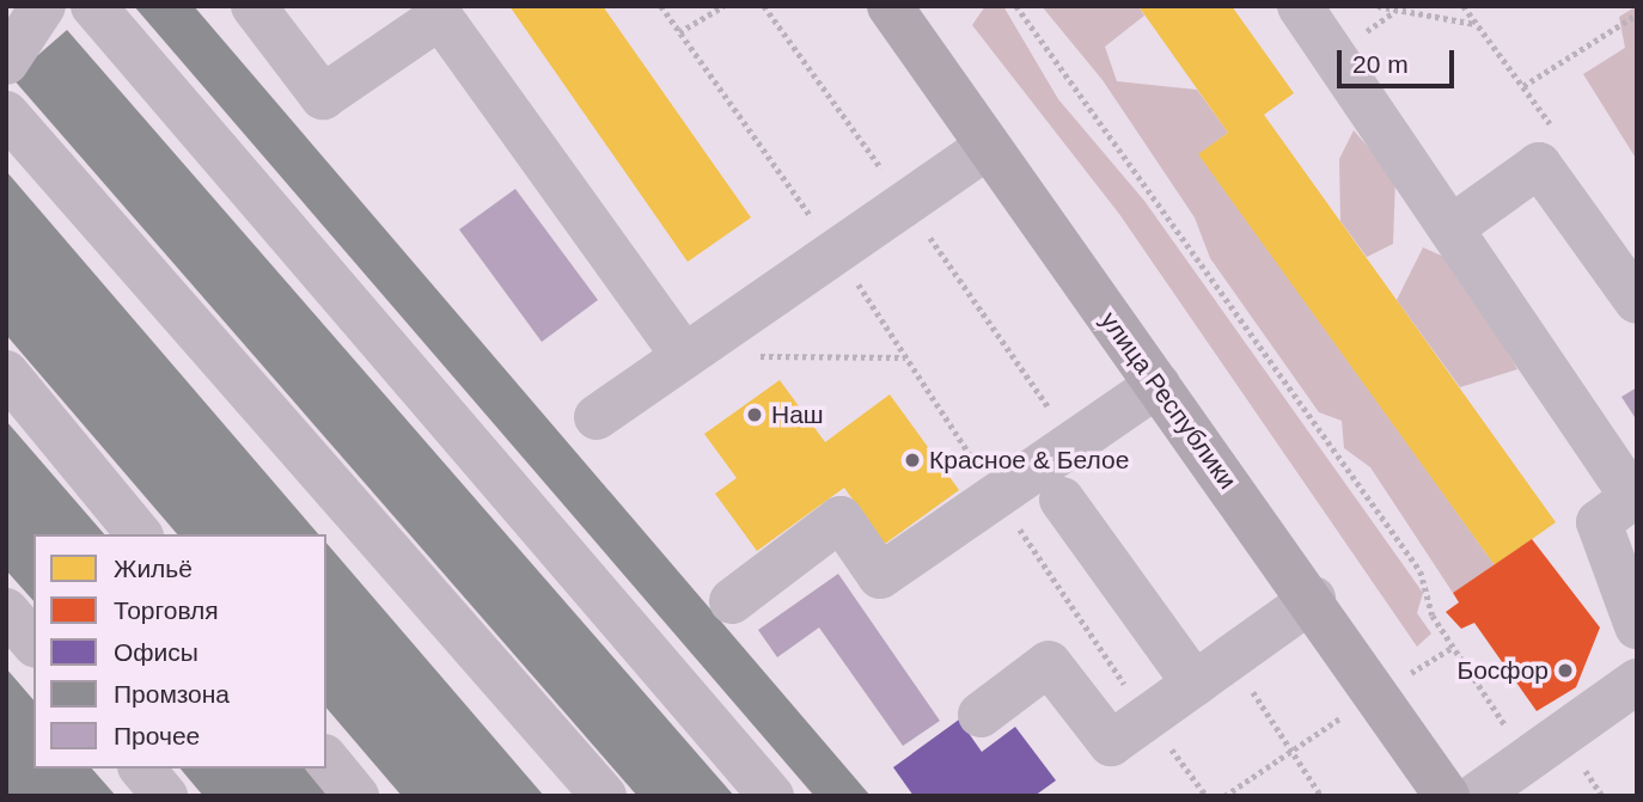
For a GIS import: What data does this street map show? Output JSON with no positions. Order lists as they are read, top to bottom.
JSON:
{
  "streets": {
    "main road": ["улица Республики"]
  },
  "places": ["Наш", "Красное & Белое", "Босфор"],
  "legend": [
    "Жильё",
    "Торговля",
    "Офисы",
    "Промзона",
    "Прочее"
  ],
  "scale_bar": "20 m"
}
